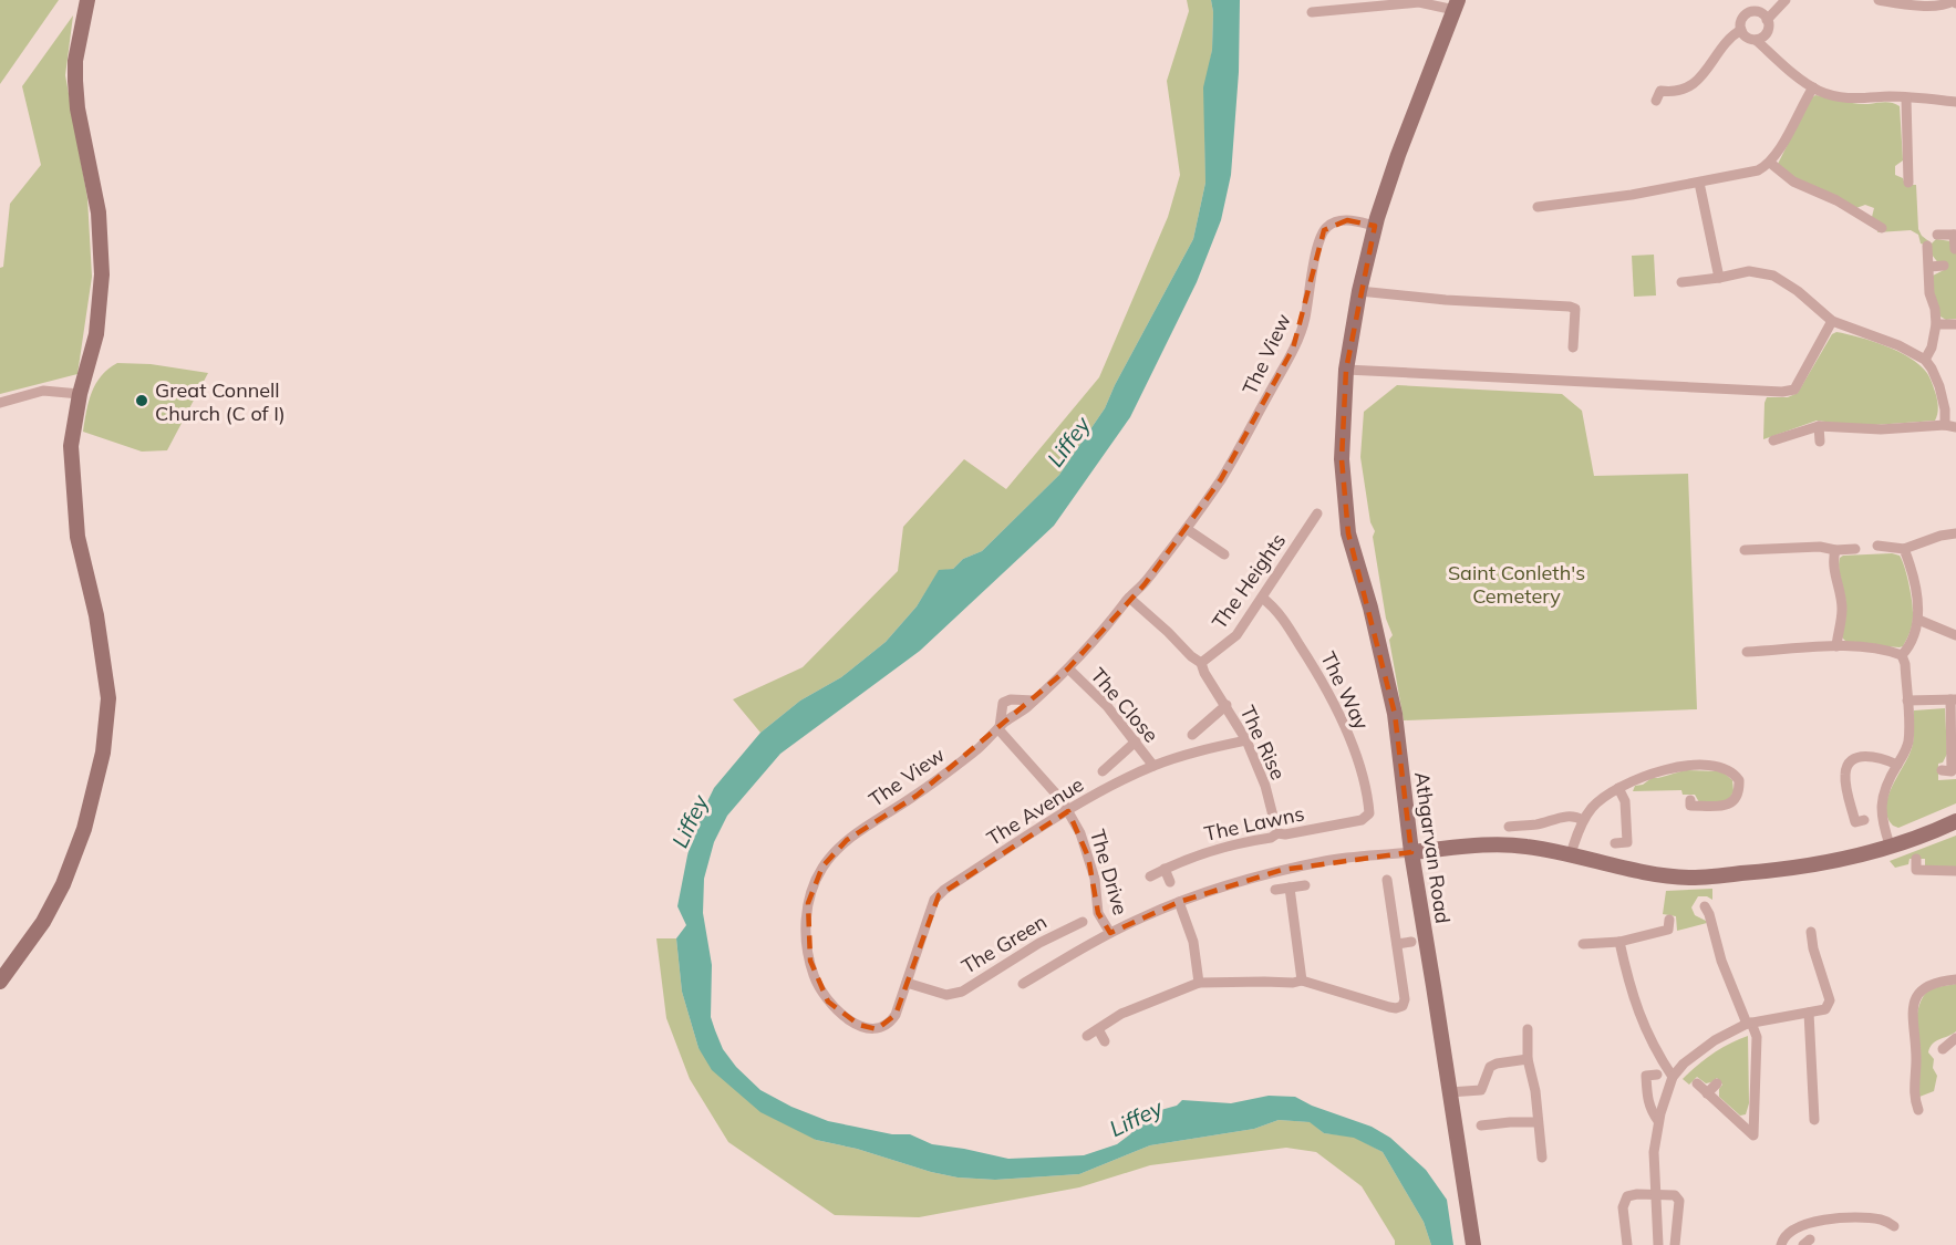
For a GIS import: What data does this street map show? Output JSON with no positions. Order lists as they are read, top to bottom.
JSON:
{
  "streets": {
    "street": [
      "The View",
      "The Heights",
      "The Way",
      "The Close",
      "The Rise",
      "The Avenue",
      "The Lawns",
      "Athgarvan Road",
      "The Drive",
      "The Green"
    ]
  },
  "crossings": [
    ["The View", "The Close"],
    ["The View", "The Rise"],
    ["The View", "The Avenue"],
    ["The View", "Athgarvan Road"],
    ["The View", "The Drive"],
    ["The View", "The Green"],
    ["The Heights", "The Way"],
    ["The Heights", "The Rise"],
    ["The Way", "The Lawns"],
    ["The Close", "The Avenue"],
    ["The Rise", "The Avenue"],
    ["The Rise", "The Lawns"],
    ["The Avenue", "The Drive"],
    ["The Avenue", "The Green"]
  ],
  "water": ["Liffey"],
  "parks": ["Saint Conleth's Cemetery"],
  "places": ["Great Connell Church (C of I)"]
}
